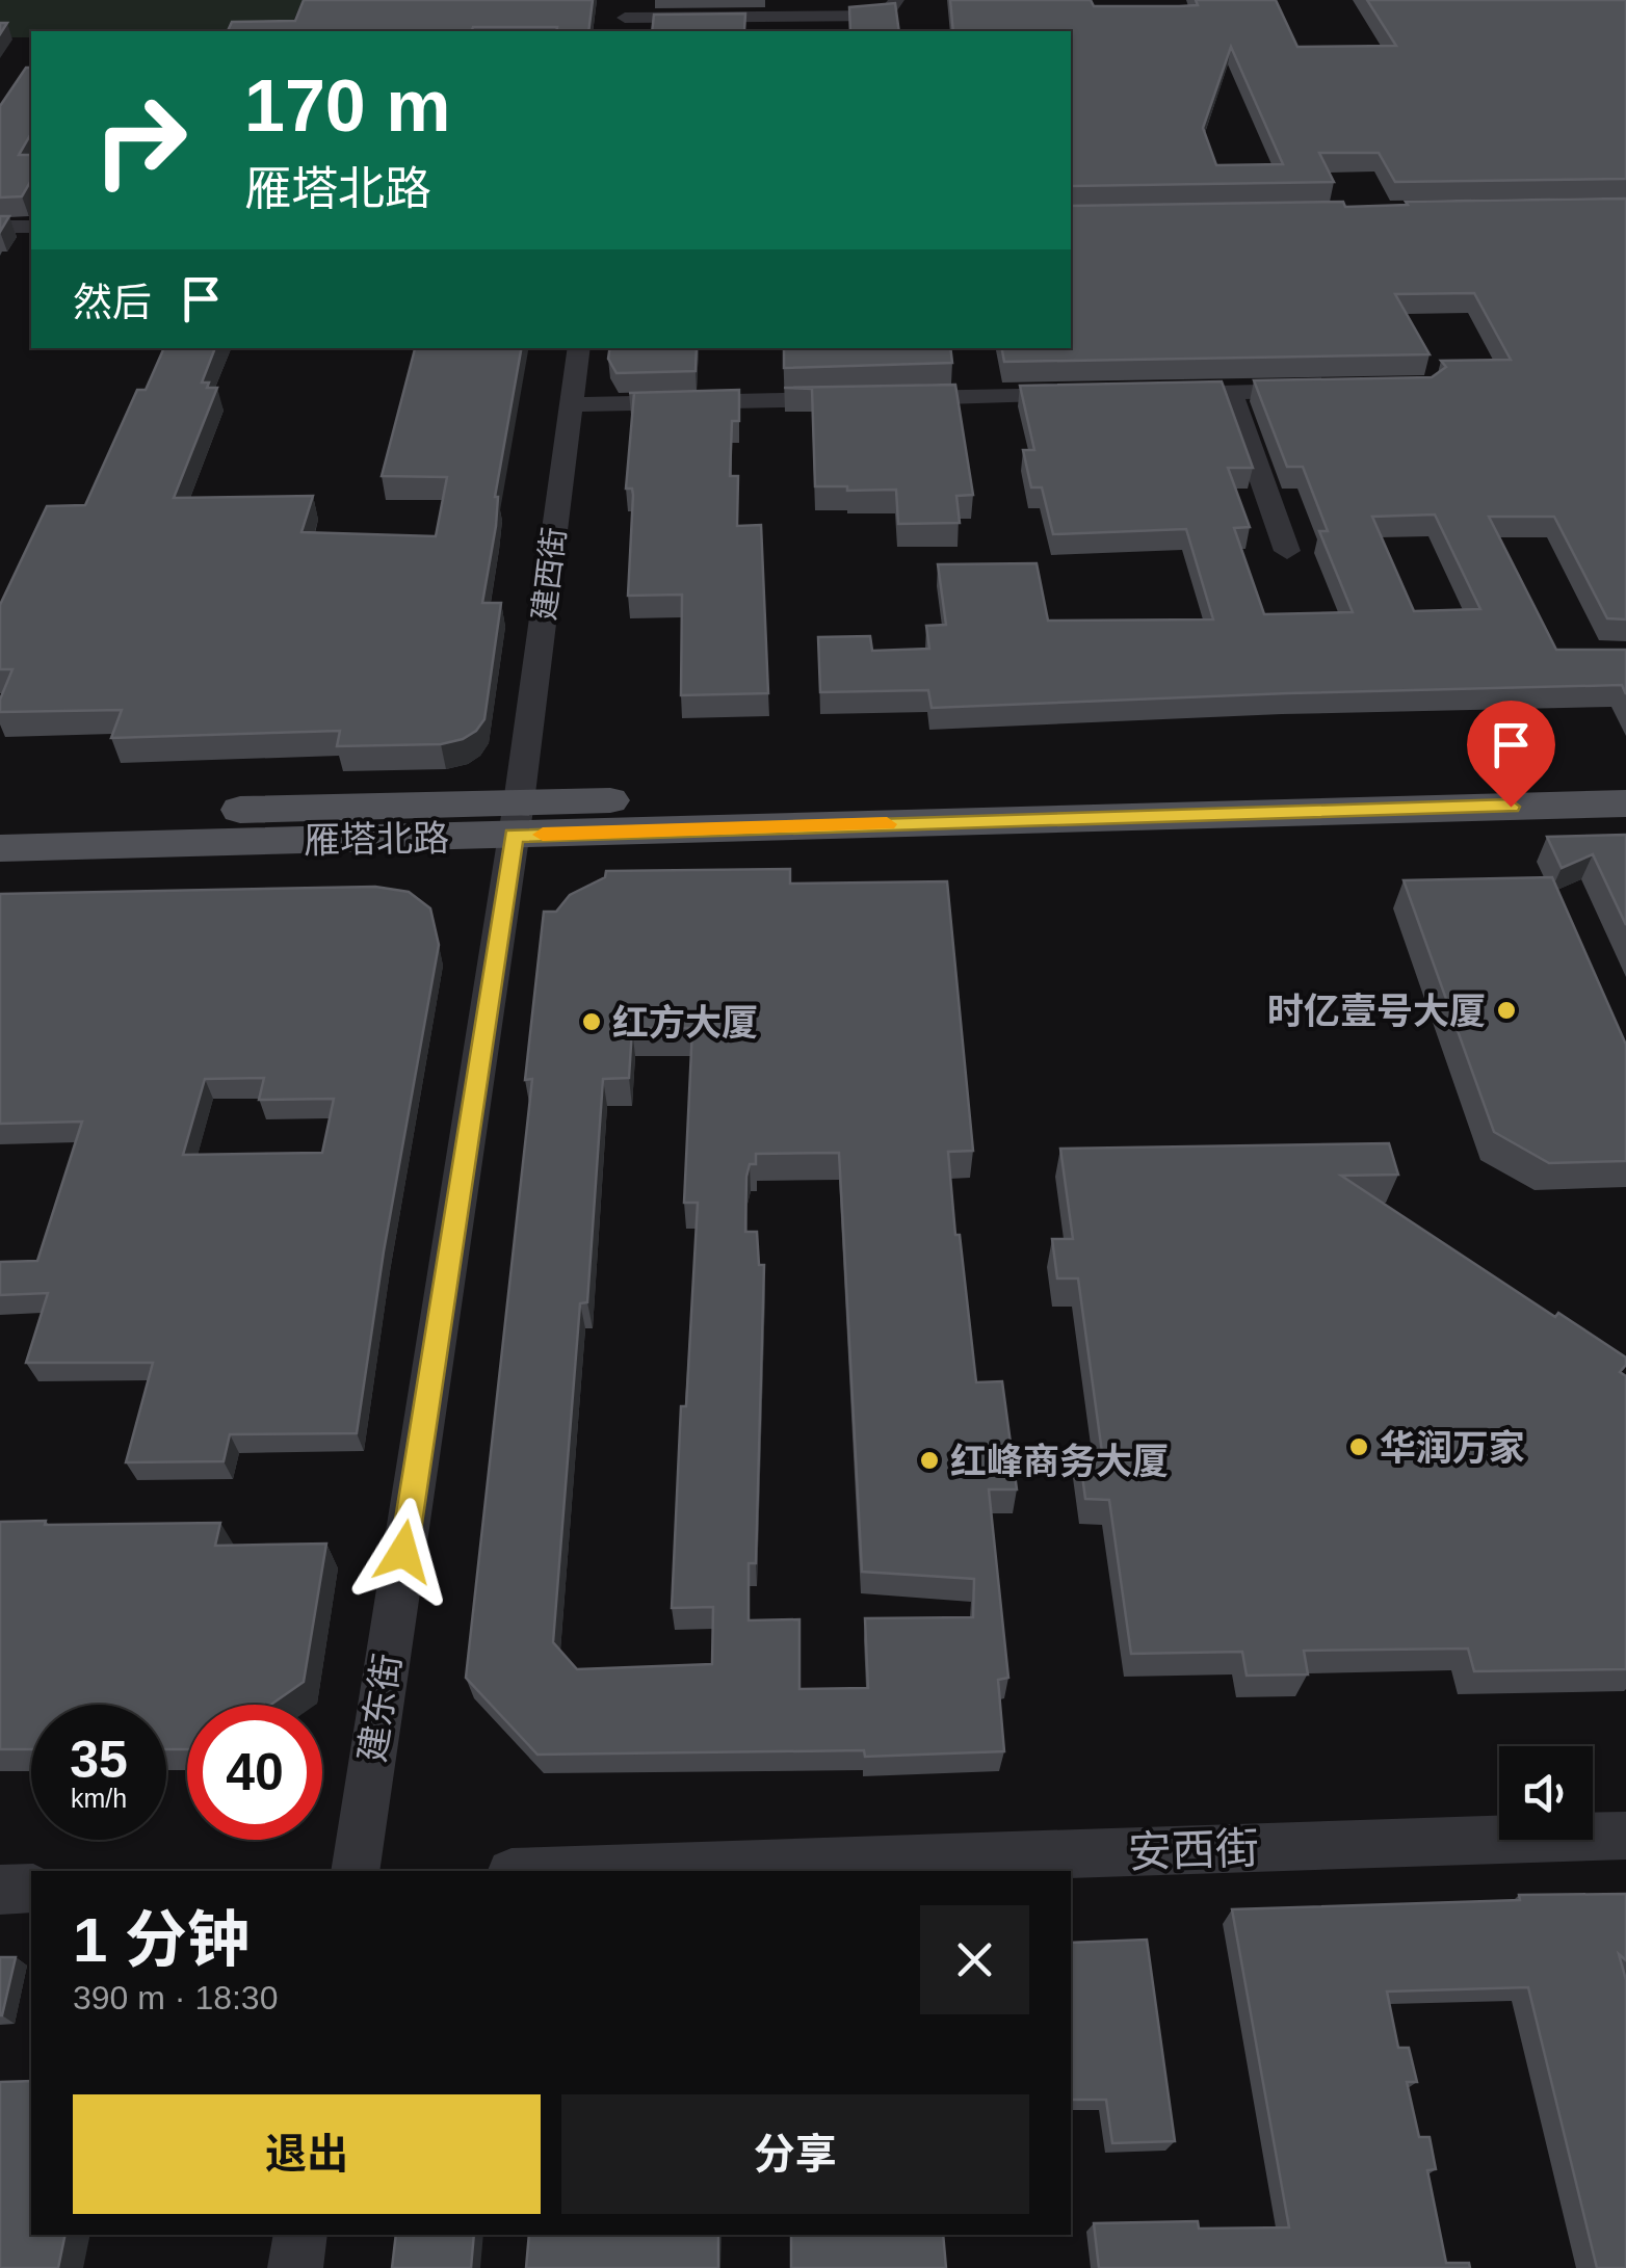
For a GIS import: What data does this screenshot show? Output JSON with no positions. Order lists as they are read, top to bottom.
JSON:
{
  "streets": {
    "main road": ["雁塔北路"],
    "street": ["建西街", "建东街", "安西街"]
  },
  "crossings": [
    ["建西街", "雁塔北路"],
    ["建西街", "建东街"],
    ["雁塔北路", "建东街"]
  ],
  "places": [
    "时亿壹号大厦",
    "红方大厦",
    "华润万家",
    "红峰商务大厦"
  ],
  "page": {
    "turn": ["170 m", "雁塔北路"],
    "then": "然后",
    "speed": "35 km/h",
    "limit": "40",
    "heading": ["1 分钟", "390 m · 18:30"],
    "buttons": ["退出", "分享"]
  }
}
